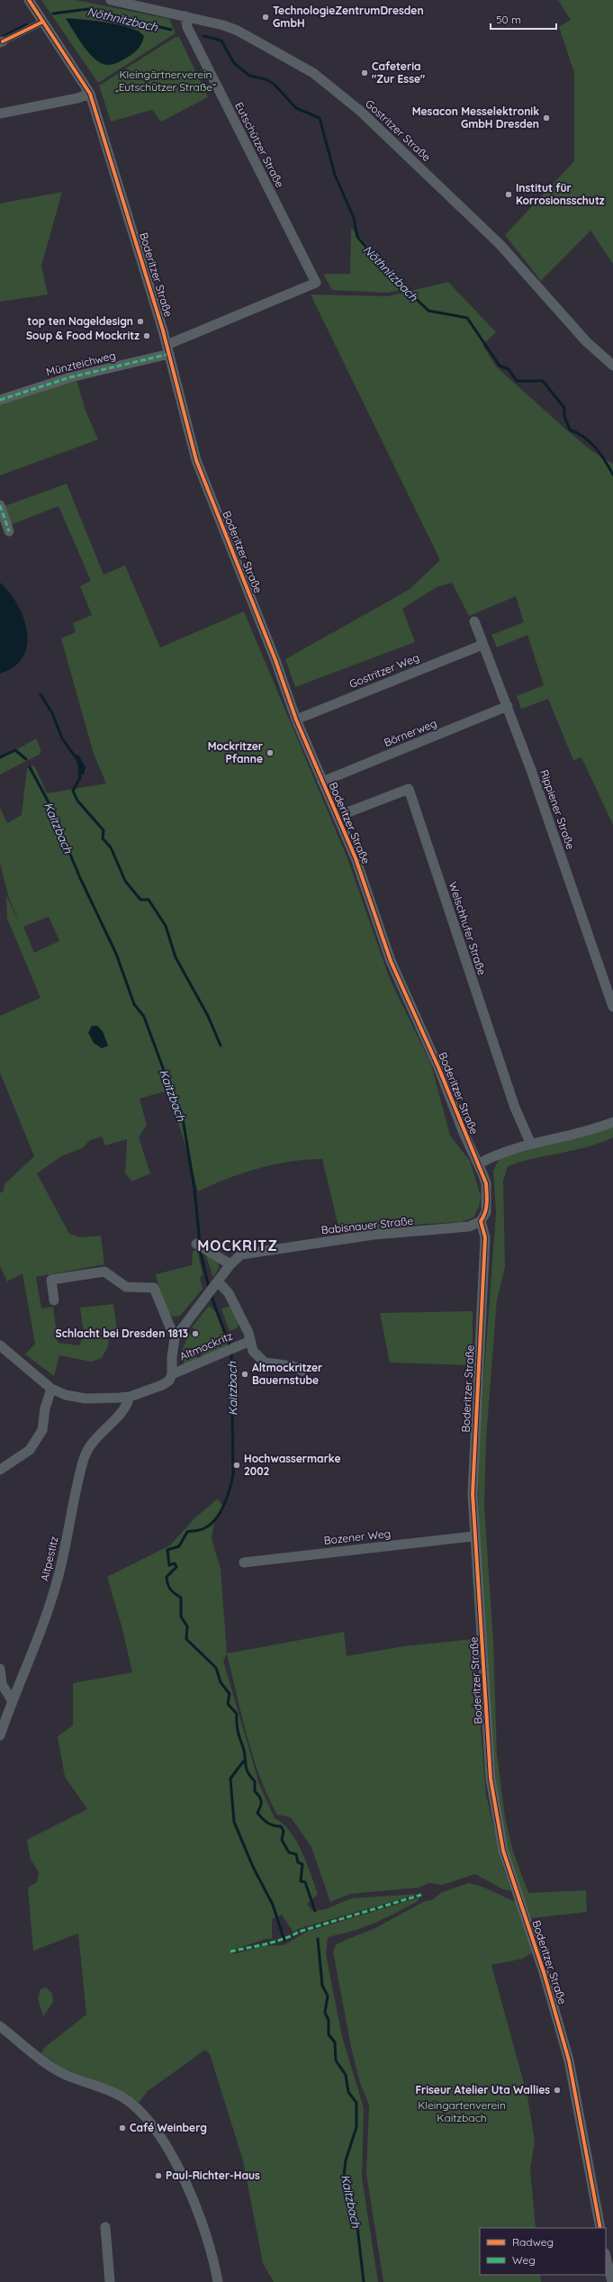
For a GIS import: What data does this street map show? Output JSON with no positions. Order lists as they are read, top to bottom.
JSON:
{
  "streets": {
    "street": [
      "Gostritzer Straße",
      "Eutschützer Straße",
      "Boderitzer Straße",
      "Münzteichweg",
      "Gostritzer Weg",
      "Börnerweg",
      "Rippiener Straße",
      "Welschhufer Straße",
      "Babisnauer Straße",
      "Altmockritz",
      "Bozener Weg",
      "Altpestitz"
    ]
  },
  "crossings": [
    ["Gostritzer Straße", "Eutschützer Straße"],
    ["Eutschützer Straße", "Münzteichweg"],
    ["Boderitzer Straße", "Münzteichweg"],
    ["Boderitzer Straße", "Gostritzer Weg"],
    ["Boderitzer Straße", "Börnerweg"],
    ["Boderitzer Straße", "Welschhufer Straße"],
    ["Boderitzer Straße", "Babisnauer Straße"],
    ["Boderitzer Straße", "Bozener Weg"],
    ["Gostritzer Weg", "Rippiener Straße"],
    ["Börnerweg", "Rippiener Straße"],
    ["Babisnauer Straße", "Altmockritz"],
    ["Altmockritz", "Altpestitz"]
  ],
  "districts": ["MOCKRITZ"],
  "water": ["Nöthnitzbach", "Kaitzbach"],
  "parks": ["Kleingärtnerverein „Eutschützer Straße“", "Kleingartenverein Kaitzbach"],
  "places": [
    "TechnologieZentrumDresden GmbH",
    "Cafeteria \"Zur Esse\"",
    "Mesacon Messelektronik GmbH Dresden",
    "Institut für Korrosionsschutz",
    "top ten Nageldesign",
    "Soup & Food Mockritz",
    "Mockritzer Pfanne",
    "Schlacht bei Dresden 1813",
    "Altmockritzer Bauernstube",
    "Hochwassermarke 2002",
    "Friseur Atelier Uta Wallies",
    "Café Weinberg",
    "Paul-Richter-Haus"
  ],
  "legend": ["Radweg", "Weg"],
  "scale_bar": "50 m"
}
